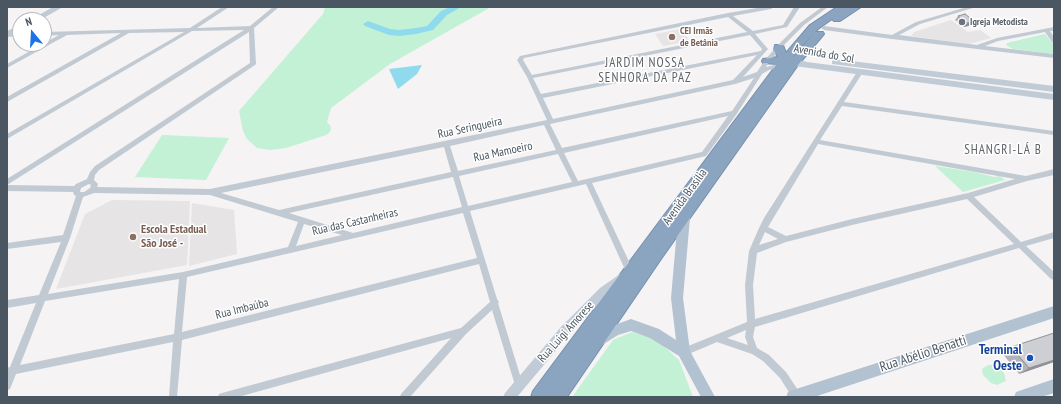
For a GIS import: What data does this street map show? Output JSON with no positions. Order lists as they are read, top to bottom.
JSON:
{
  "streets": {
    "highway": ["Avenida Brasília"],
    "main road": ["Rua Abélio Benatti"],
    "street": [
      "Avenida do Sol",
      "Rua Seringueira",
      "Rua Mamoeiro",
      "Rua das Castanheiras",
      "Rua Imbaúba",
      "Rua Luigi Amorese"
    ]
  },
  "crossings": [
    ["Avenida do Sol", "Rua Seringueira"],
    ["Avenida do Sol", "Avenida Brasília"],
    ["Rua Seringueira", "Avenida Brasília"],
    ["Rua Mamoeiro", "Avenida Brasília"],
    ["Avenida Brasília", "Rua das Castanheiras"],
    ["Avenida Brasília", "Rua Luigi Amorese"]
  ],
  "districts": ["JARDIM NOSSA SENHORA DA PAZ", "SHANGRI-LÁ B"],
  "places": [
    "Igreja Metodista",
    "CEI Irmãs de Betânia",
    "Escola Estadual São José -",
    "Terminal Oeste"
  ],
  "north": "top"
}
